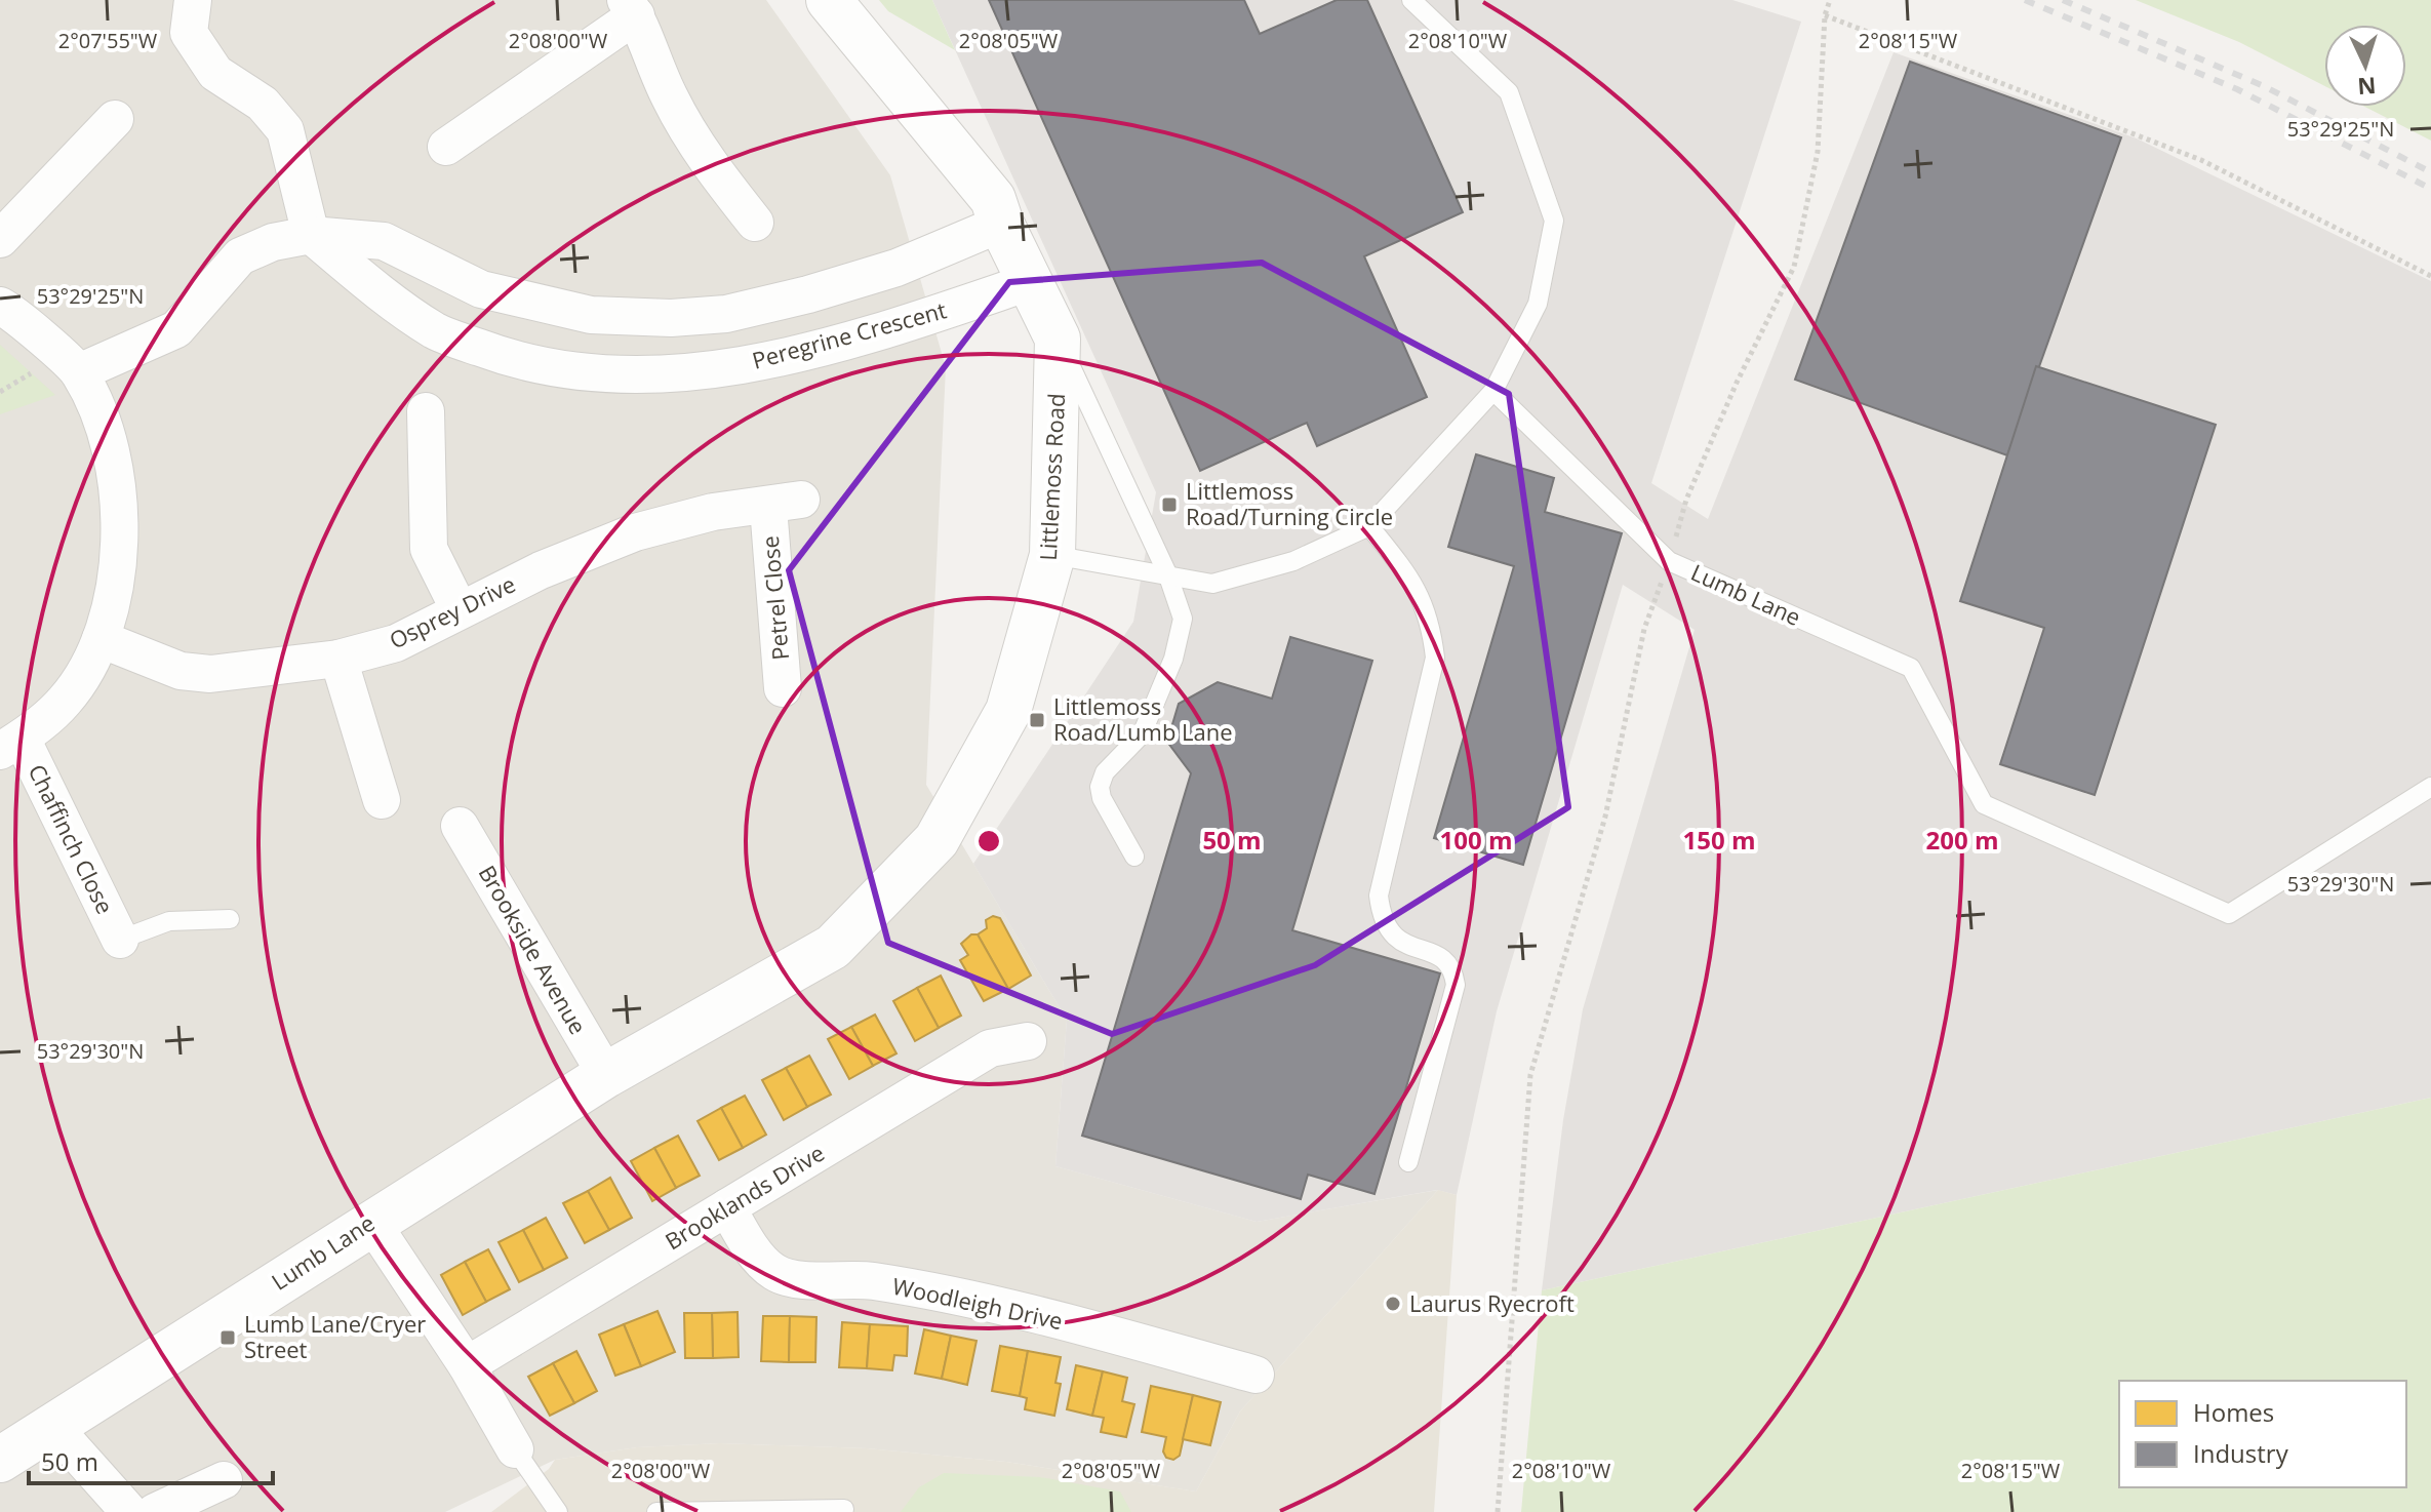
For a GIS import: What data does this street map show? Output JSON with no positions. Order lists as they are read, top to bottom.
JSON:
{
  "streets": {
    "street": [
      "Peregrine Crescent",
      "Littlemoss Road",
      "Lumb Lane",
      "Petrel Close",
      "Osprey Drive",
      "Chaffinch Close",
      "Brookside Avenue",
      "Brooklands Drive",
      "Woodleigh Drive"
    ]
  },
  "crossings": [
    ["Peregrine Crescent", "Littlemoss Road"],
    ["Littlemoss Road", "Lumb Lane"],
    ["Littlemoss Road", "Brookside Avenue"],
    ["Lumb Lane", "Brookside Avenue"],
    ["Petrel Close", "Osprey Drive"],
    ["Brooklands Drive", "Woodleigh Drive"]
  ],
  "places": {
    "transit": ["Littlemoss Road/Turning Circle", "Littlemoss Road/Lumb Lane", "Lumb Lane/Cryer Street"],
    "other": ["Laurus Ryecroft"]
  },
  "legend": ["Homes", "Industry"],
  "scale_bar": "50 m",
  "north": "bottom",
  "coordinates": [
    "2°07'55\"W",
    "2°08'00\"W",
    "2°08'05\"W",
    "2°08'10\"W",
    "2°08'15\"W",
    "53°29'25\"N",
    "53°29'30\"N"
  ],
  "rings": [
    "50 m",
    "100 m",
    "150 m",
    "200 m"
  ]
}
